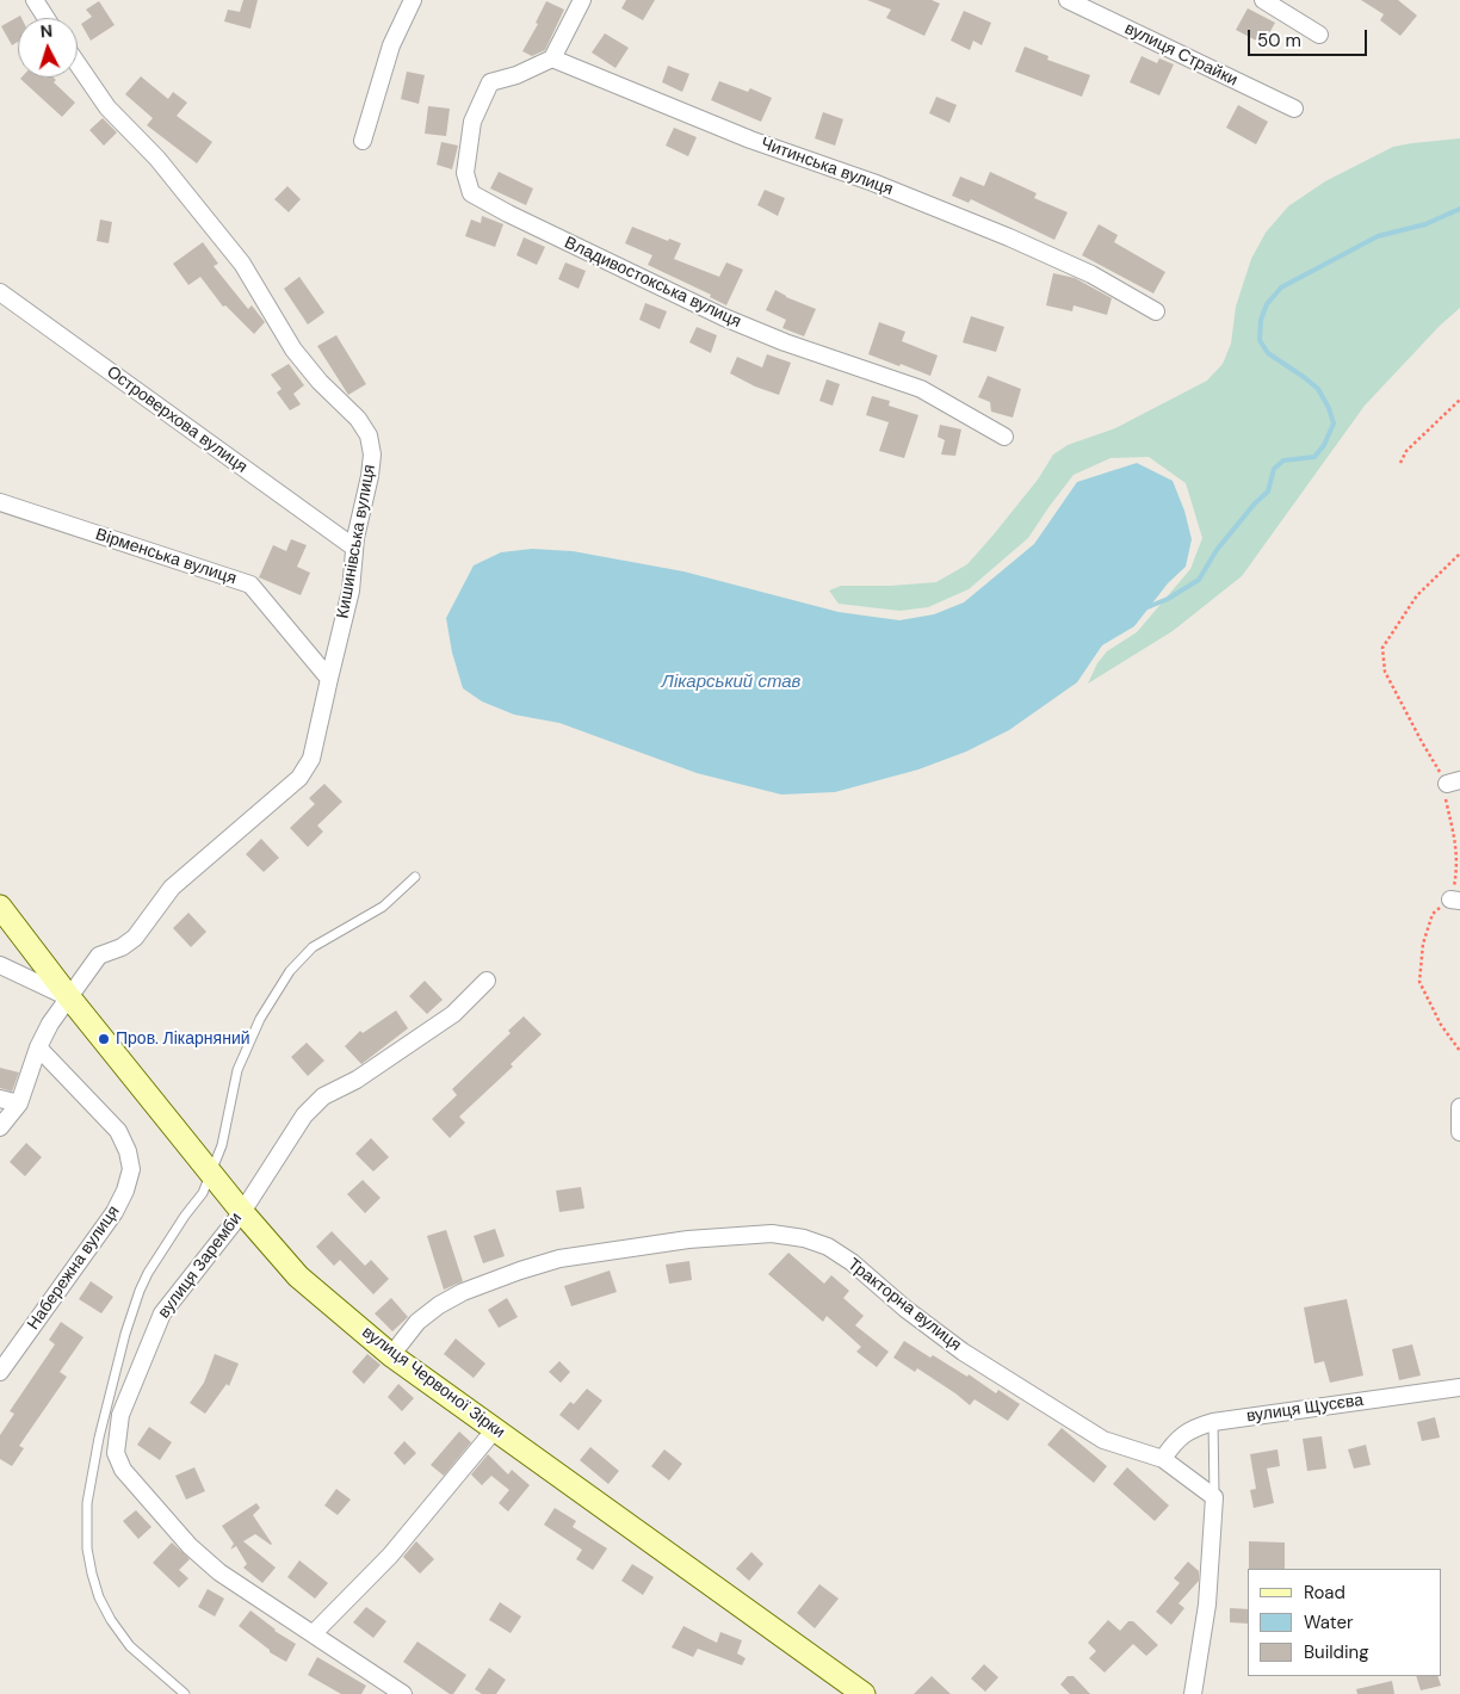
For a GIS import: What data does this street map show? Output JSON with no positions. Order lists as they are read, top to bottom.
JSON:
{
  "streets": {
    "street": [
      "вулиця Страйки",
      "Читинська вулиця",
      "Владивостокська вулиця",
      "Островерхова вулиця",
      "Кишинівська вулиця",
      "Вірменська вулиця",
      "вулиця Заремби",
      "Набережна вулиця",
      "Тракторна вулиця",
      "вулиця Червоної Зірки",
      "вулиця Щусєва"
    ]
  },
  "crossings": [
    ["Читинська вулиця", "Владивостокська вулиця"],
    ["Островерхова вулиця", "Кишинівська вулиця"],
    ["Кишинівська вулиця", "Вірменська вулиця"],
    ["Кишинівська вулиця", "Набережна вулиця"],
    ["Кишинівська вулиця", "вулиця Червоної Зірки"],
    ["вулиця Заремби", "вулиця Червоної Зірки"],
    ["Тракторна вулиця", "вулиця Червоної Зірки"],
    ["Тракторна вулиця", "вулиця Щусєва"]
  ],
  "water": ["Лікарський став"],
  "places": ["Пров. Лікарняний"],
  "legend": ["Road", "Water", "Building"],
  "scale_bar": "50 m",
  "north": "top"
}
